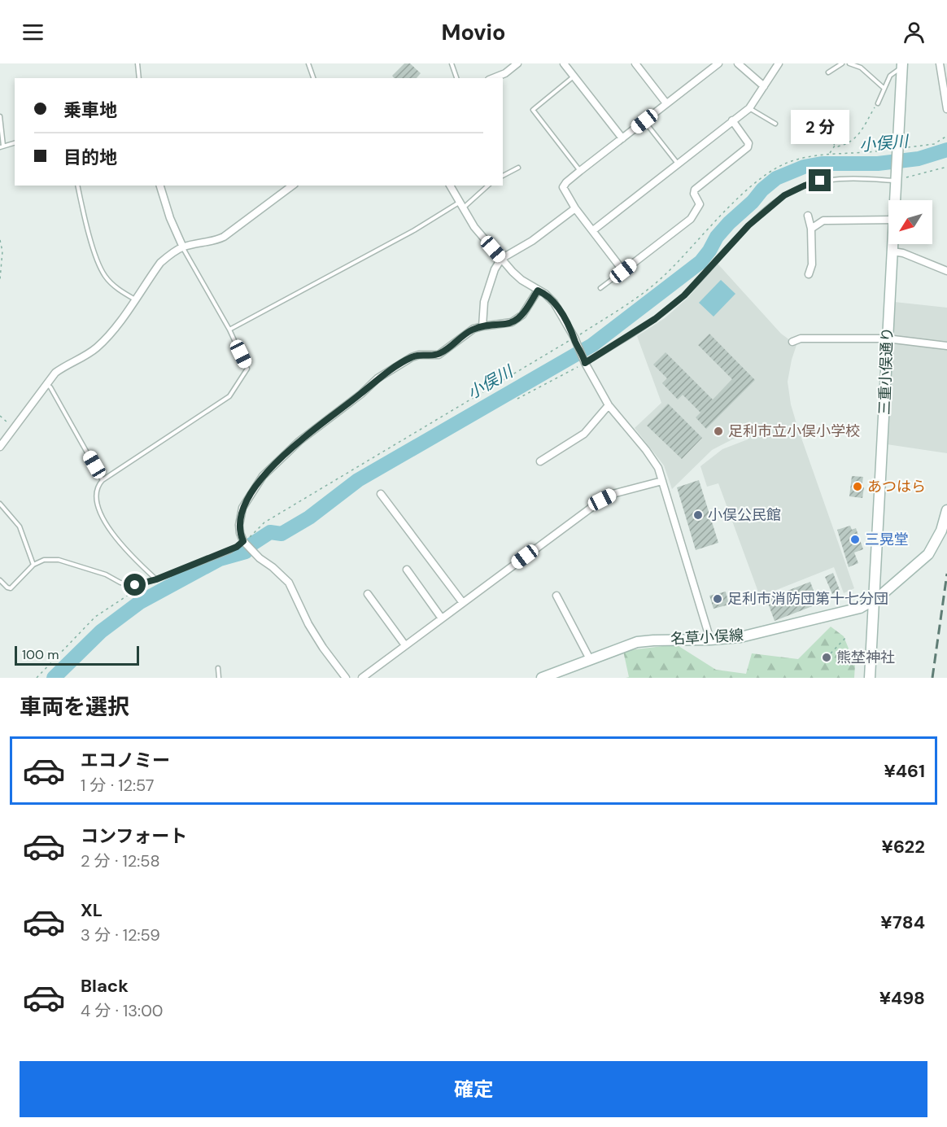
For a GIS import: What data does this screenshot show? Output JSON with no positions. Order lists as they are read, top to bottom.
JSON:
{
  "streets": {
    "main road": ["三重小俣通り", "名草小俣線"]
  },
  "crossings": [
    ["三重小俣通り", "名草小俣線"]
  ],
  "water": ["小俣川"],
  "places": [
    "足利市立小俣小学校",
    "あつはら",
    "小俣公民館",
    "三晃堂",
    "足利市消防団第十七分団",
    "熊埜神社"
  ],
  "scale_bar": "100 m",
  "north": "bottom left",
  "page": {
    "header": "Movio",
    "banner": ["乗車地", "目的地"],
    "bubble": "2 分",
    "scale": "100 m",
    "heading": "車両を選択",
    "list": [
      {
        "name": "エコノミー",
        "note": "1 分 · 12:57",
        "value": "¥461"
      },
      {
        "name": "コンフォート",
        "note": "2 分 · 12:58",
        "value": "¥622"
      },
      {
        "name": "XL",
        "note": "3 分 · 12:59",
        "value": "¥784"
      },
      {
        "name": "Black",
        "note": "4 分 · 13:00",
        "value": "¥498"
      }
    ],
    "buttons": "確定"
  }
}
